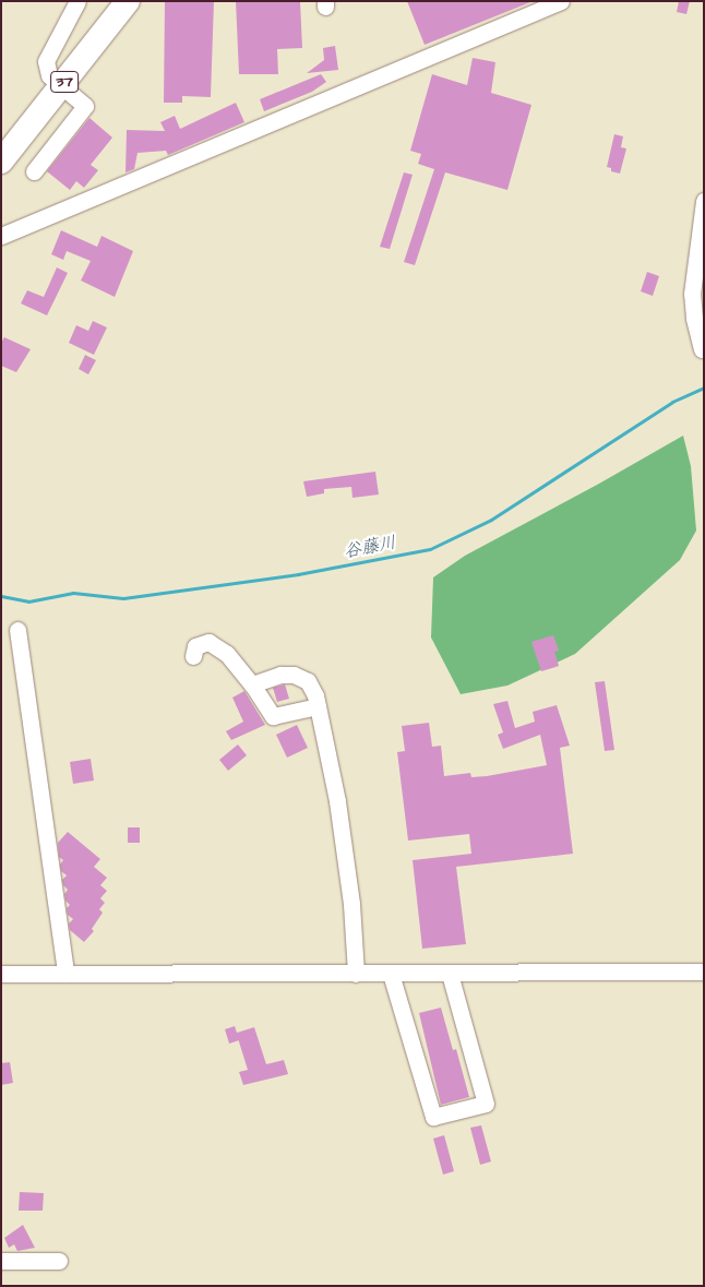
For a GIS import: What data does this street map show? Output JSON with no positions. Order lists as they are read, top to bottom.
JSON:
{
  "streets": {
    "highway": ["37"]
  },
  "water": ["谷藤川"]
}
